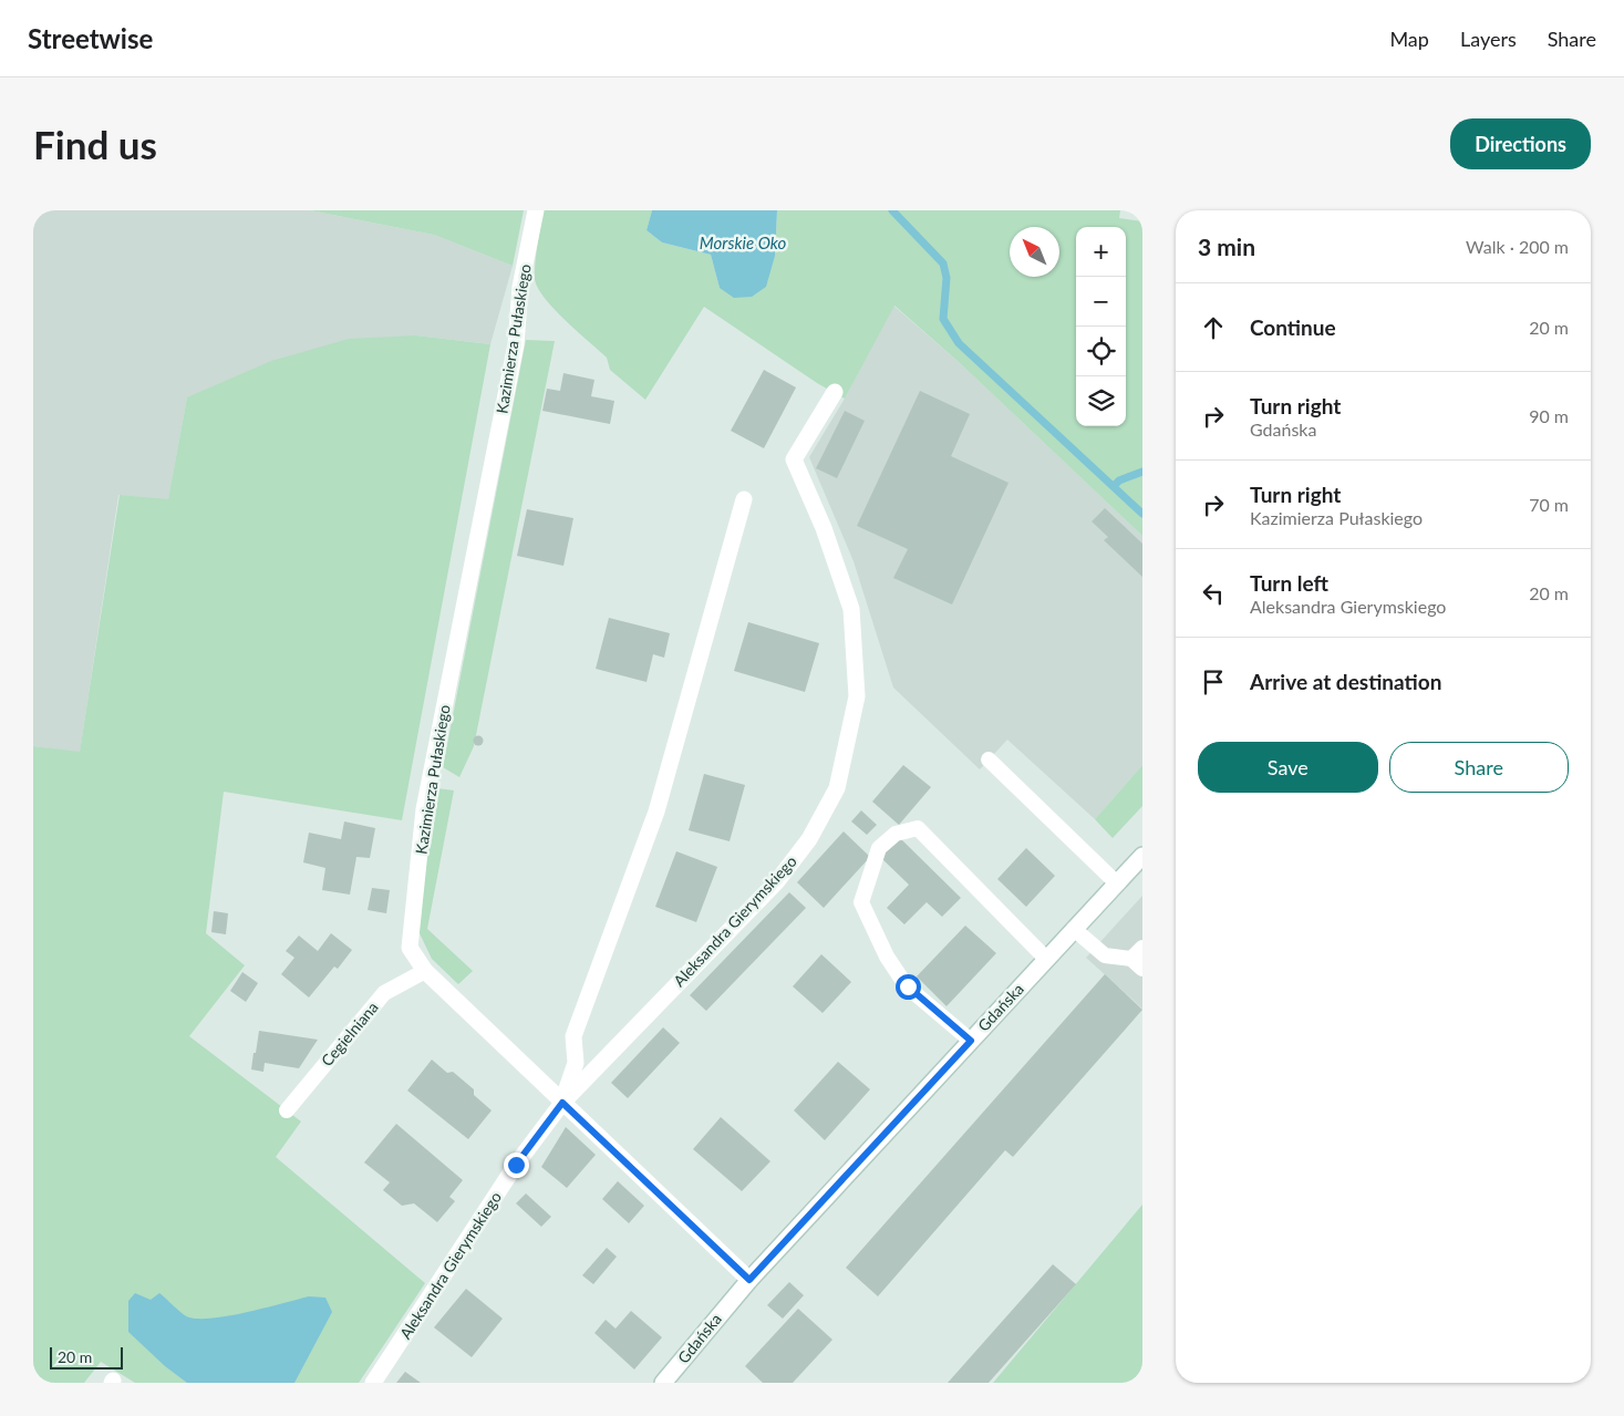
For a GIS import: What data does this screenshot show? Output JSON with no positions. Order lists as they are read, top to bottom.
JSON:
{
  "streets": {
    "street": ["Kazimierza Pułaskiego", "Aleksandra Gierymskiego", "Gdańska"],
    "lane": ["Cegielniana"]
  },
  "crossings": [
    ["Kazimierza Pułaskiego", "Aleksandra Gierymskiego"],
    ["Kazimierza Pułaskiego", "Gdańska"],
    ["Kazimierza Pułaskiego", "Cegielniana"]
  ],
  "water": ["Morskie Oko"],
  "scale_bar": "20 m",
  "north": "top left",
  "page": {
    "header": "Streetwise",
    "nav": ["Map", "Layers", "Share"],
    "buttons": [
      "Directions",
      ["Save", "Share"]
    ],
    "title": "Find us",
    "heading": ["3 min", "Walk · 200 m"],
    "map_buttons": ["+", "−"],
    "list": [
      ["Continue", "20 m"],
      ["Turn right", "Gdańska", "90 m"],
      ["Turn right", "Kazimierza Pułaskiego", "70 m"],
      ["Turn left", "Aleksandra Gierymskiego", "20 m"],
      "Arrive at destination"
    ],
    "scale": "20 m"
  }
}
